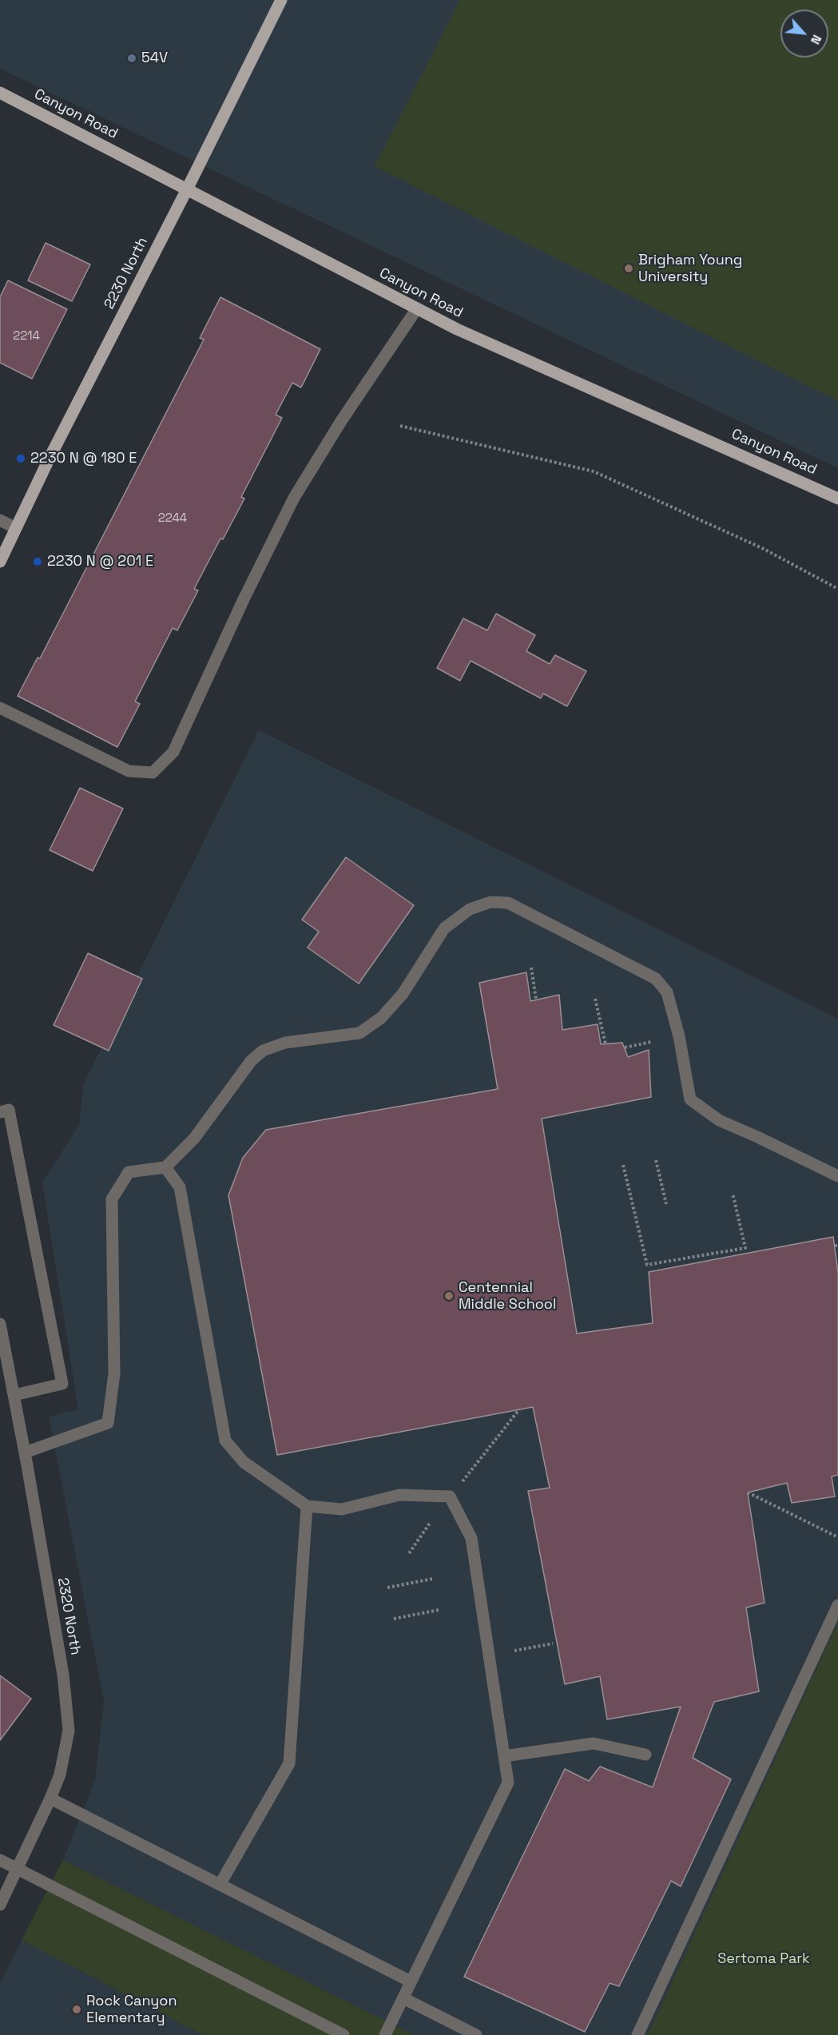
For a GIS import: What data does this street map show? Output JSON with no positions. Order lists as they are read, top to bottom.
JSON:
{
  "streets": {
    "main road": ["Canyon Road", "2230 North"],
    "street": ["2320 North"]
  },
  "crossings": [
    ["Canyon Road", "2230 North"]
  ],
  "parks": ["Sertoma Park"],
  "places": [
    "54V",
    "Brigham Young University",
    "2230 N @ 180 E",
    "2230 N @ 201 E",
    "Centennial Middle School",
    "Rock Canyon Elementary"
  ],
  "house_numbers": ["2214", "2244"],
  "north": "bottom right"
}
